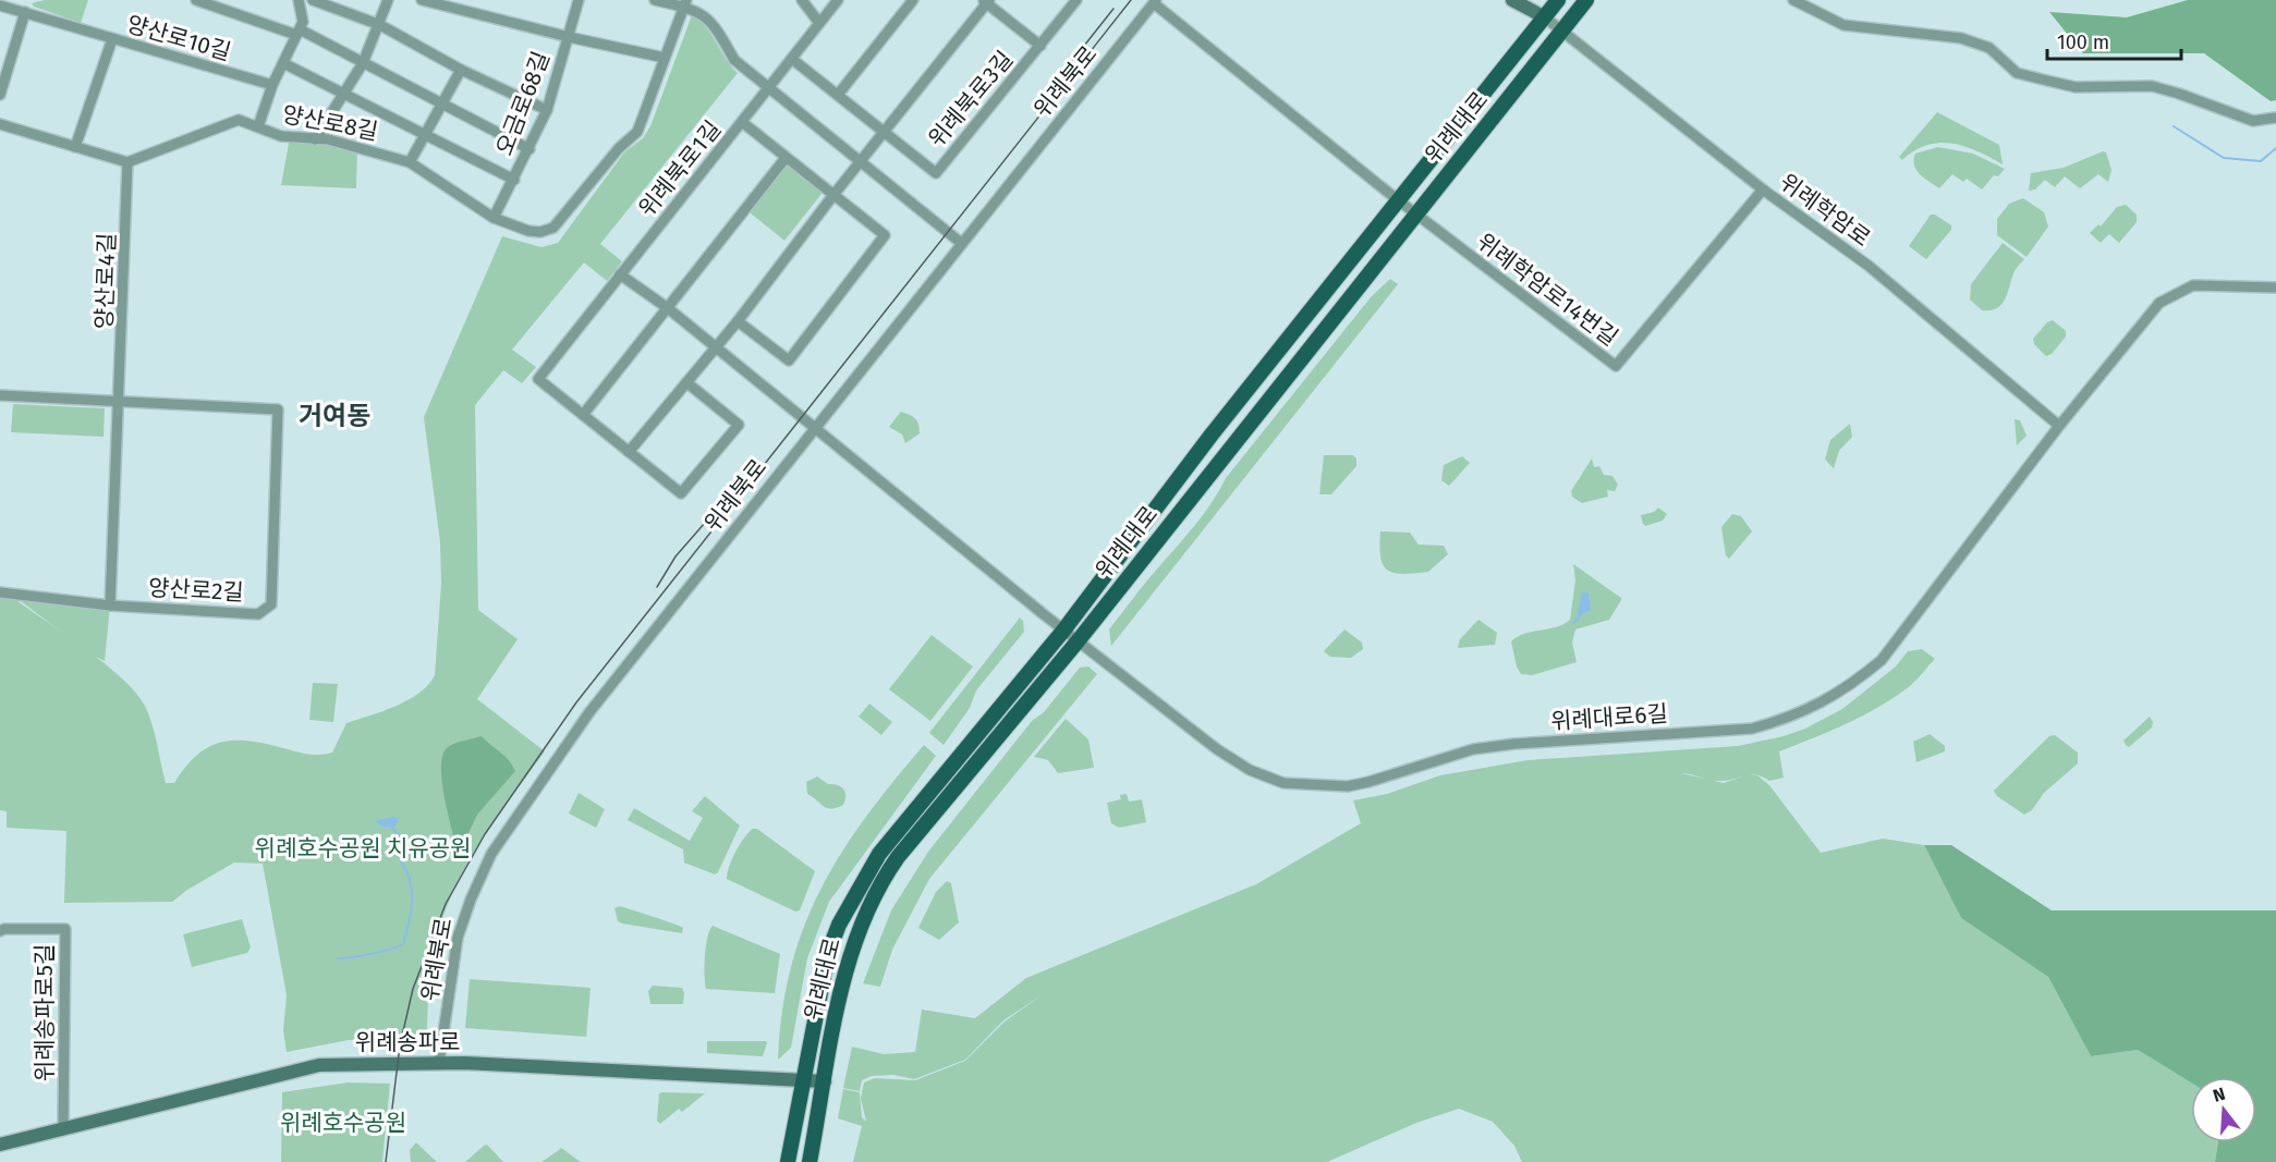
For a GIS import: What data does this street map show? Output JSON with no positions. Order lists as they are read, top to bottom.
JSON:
{
  "streets": {
    "main road": ["위례대로", "위례송파로"],
    "street": [
      "양산로10길",
      "위례북로",
      "위례북로3길",
      "오금로68길",
      "양산로8길",
      "위례북로1길",
      "위례학암로",
      "양산로4길",
      "위례학암로14번길",
      "양산로2길",
      "위례대로6길",
      "위례송파로5길"
    ]
  },
  "crossings": [
    ["위례북로", "위례학암로14번길"],
    ["위례북로", "위례대로6길"],
    ["위례북로", "위례송파로"],
    ["위례북로3길", "위례북로1길"],
    ["오금로68길", "양산로8길"],
    ["양산로8길", "양산로4길"],
    ["위례대로", "위례학암로"],
    ["위례대로", "위례학암로14번길"],
    ["위례대로", "위례대로6길"],
    ["위례대로", "위례송파로"],
    ["위례학암로", "위례학암로14번길"],
    ["위례학암로", "위례대로6길"],
    ["양산로4길", "양산로2길"],
    ["위례송파로5길", "위례송파로"]
  ],
  "districts": ["거여동"],
  "parks": ["위례호수공원 치유공원", "위례호수공원"],
  "scale_bar": "100 m",
  "north": "top"
}
